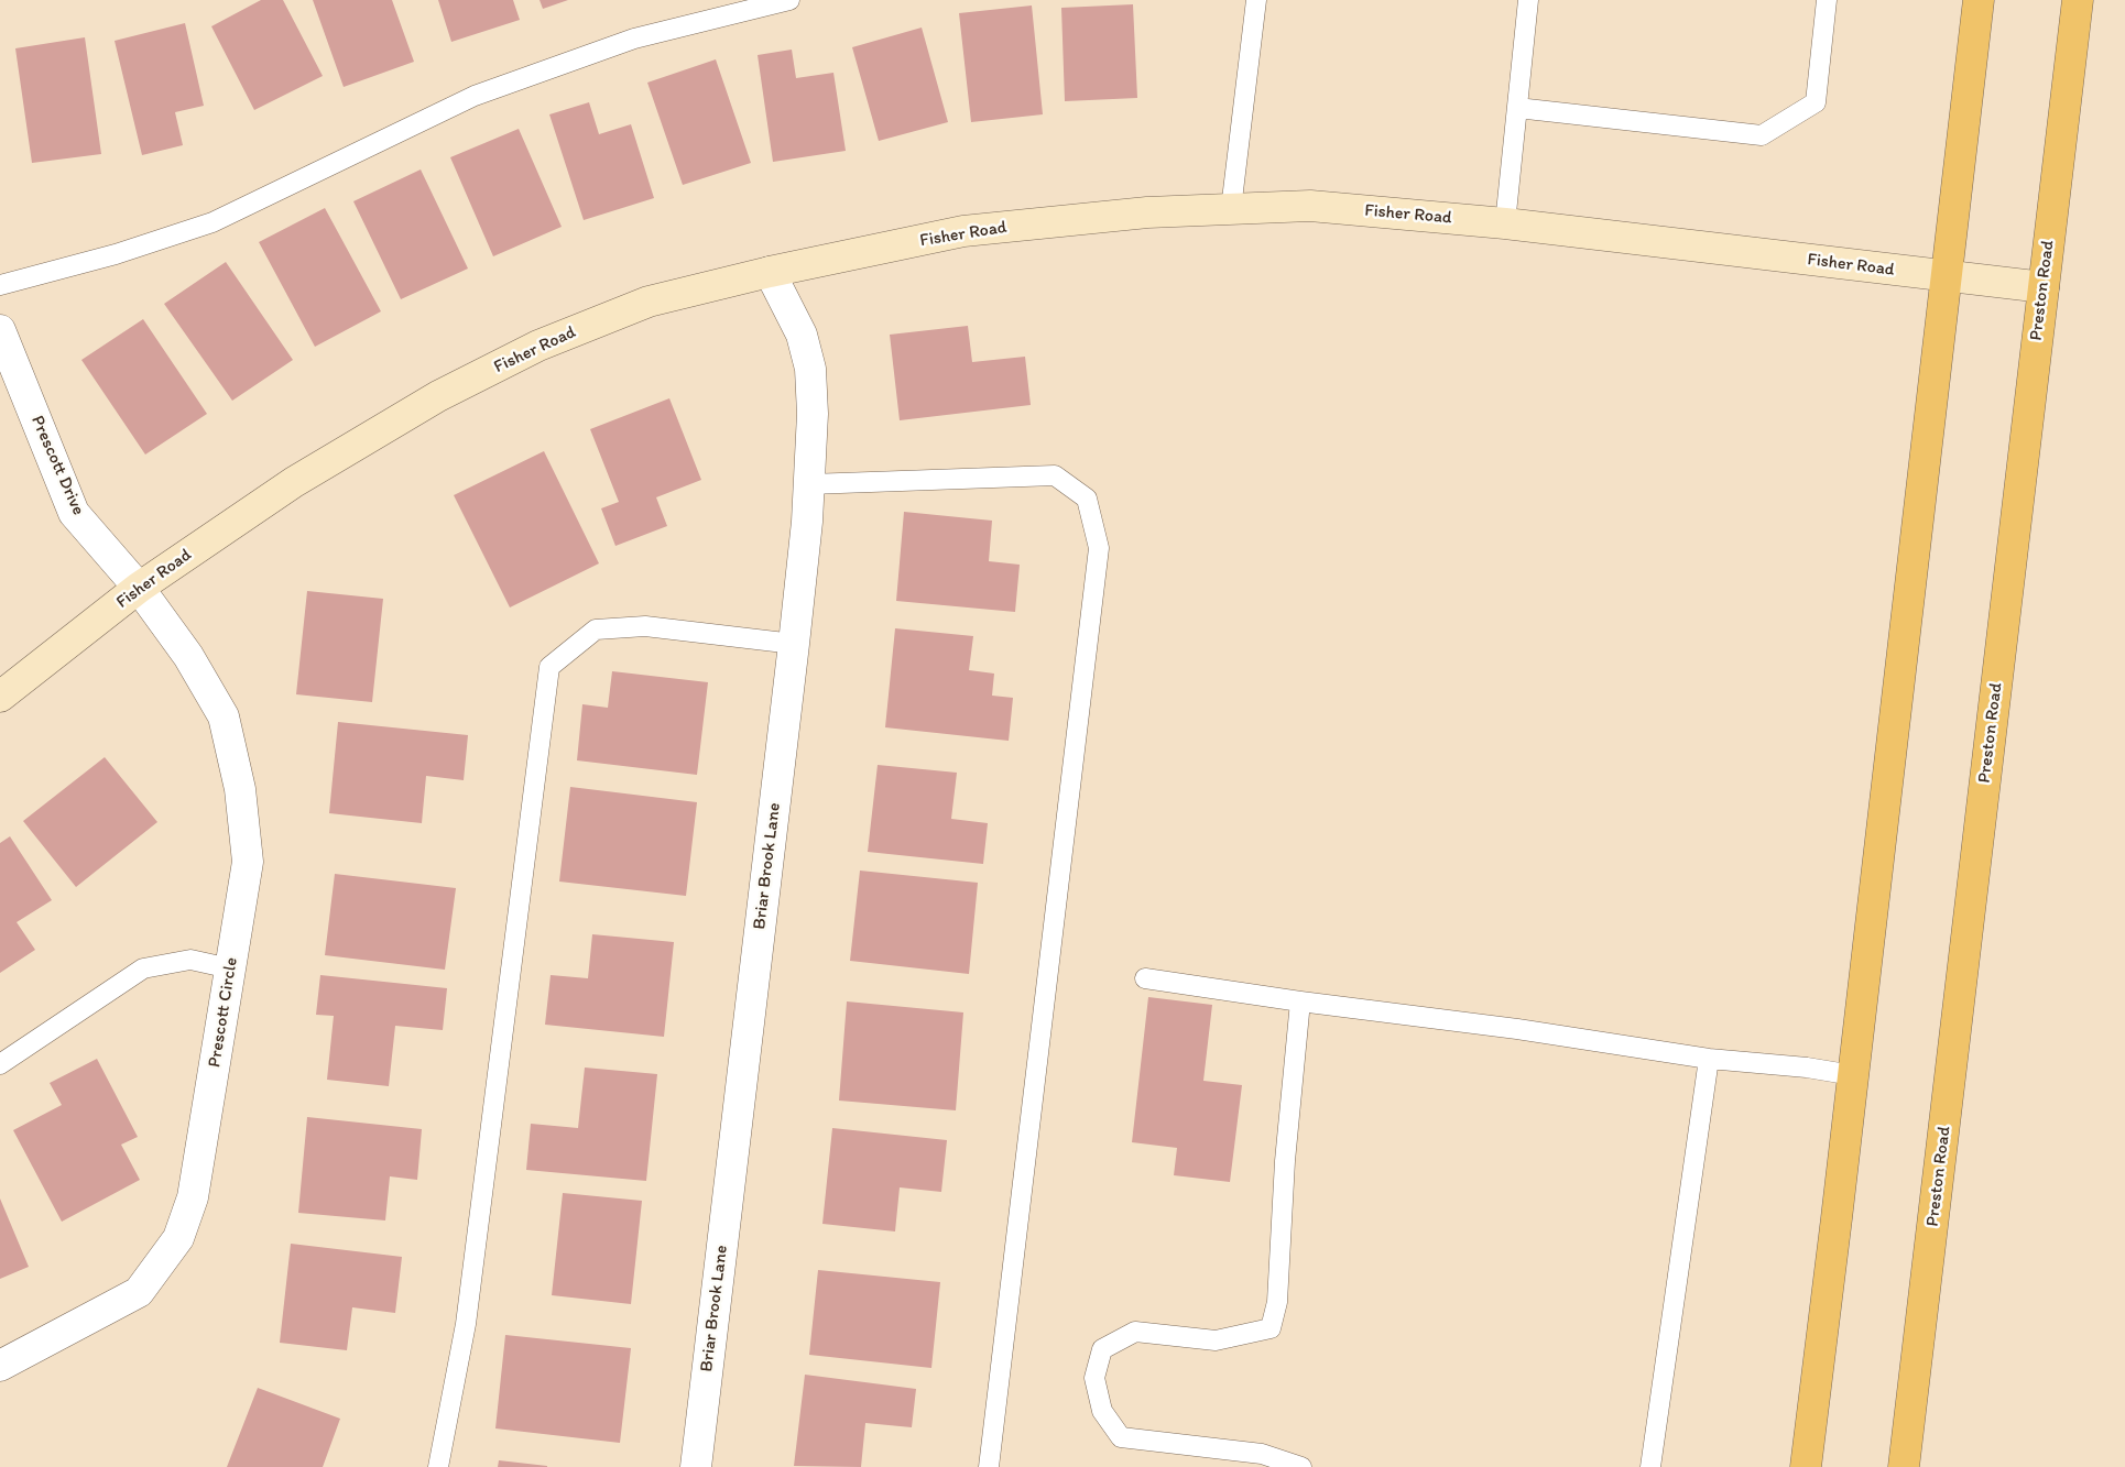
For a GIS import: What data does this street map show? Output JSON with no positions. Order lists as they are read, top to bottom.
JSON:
{
  "streets": {
    "main road": ["Preston Road"],
    "street": [
      "Fisher Road",
      "Prescott Drive",
      "Briar Brook Lane",
      "Prescott Circle"
    ]
  },
  "crossings": [
    ["Fisher Road", "Preston Road"],
    ["Fisher Road", "Prescott Drive"],
    ["Fisher Road", "Briar Brook Lane"],
    ["Fisher Road", "Prescott Circle"],
    ["Prescott Drive", "Prescott Circle"]
  ]
}
